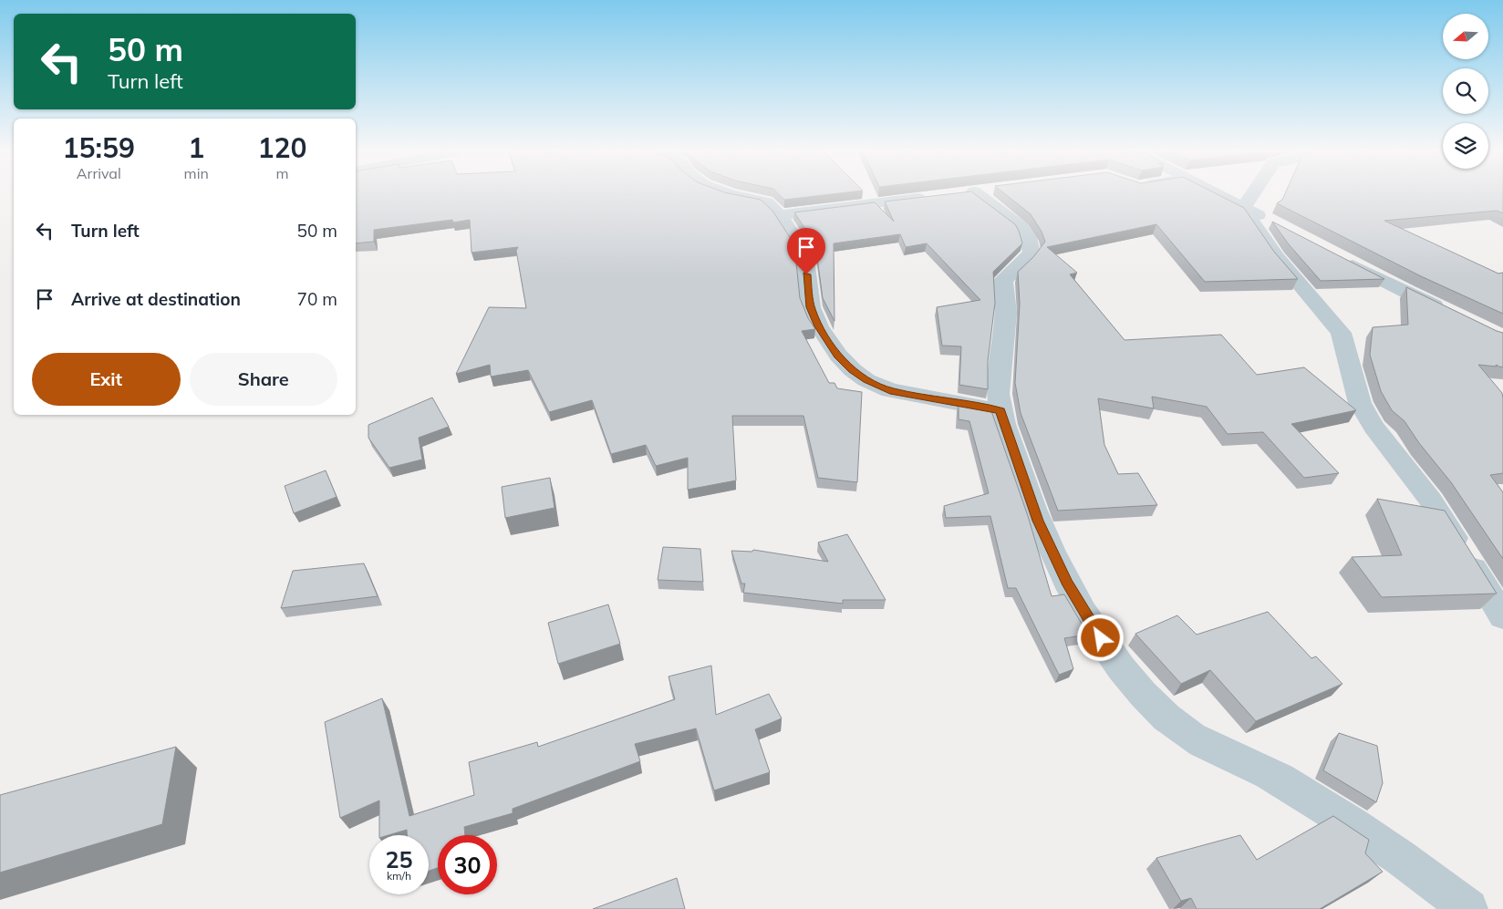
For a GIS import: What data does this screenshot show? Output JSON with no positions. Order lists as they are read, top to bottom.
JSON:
{
  "north": "left",
  "page": {
    "turn": ["50 m", "Turn left"],
    "eta": [
      "15:59",
      "Arrival",
      "1",
      "min",
      "120",
      "m"
    ],
    "list": [
      {
        "name": "Turn left",
        "value": "50 m"
      },
      {
        "name": "Arrive at destination",
        "value": "70 m"
      }
    ],
    "buttons": ["Exit", "Share"],
    "speed": "25 km/h",
    "limit": "30"
  }
}
